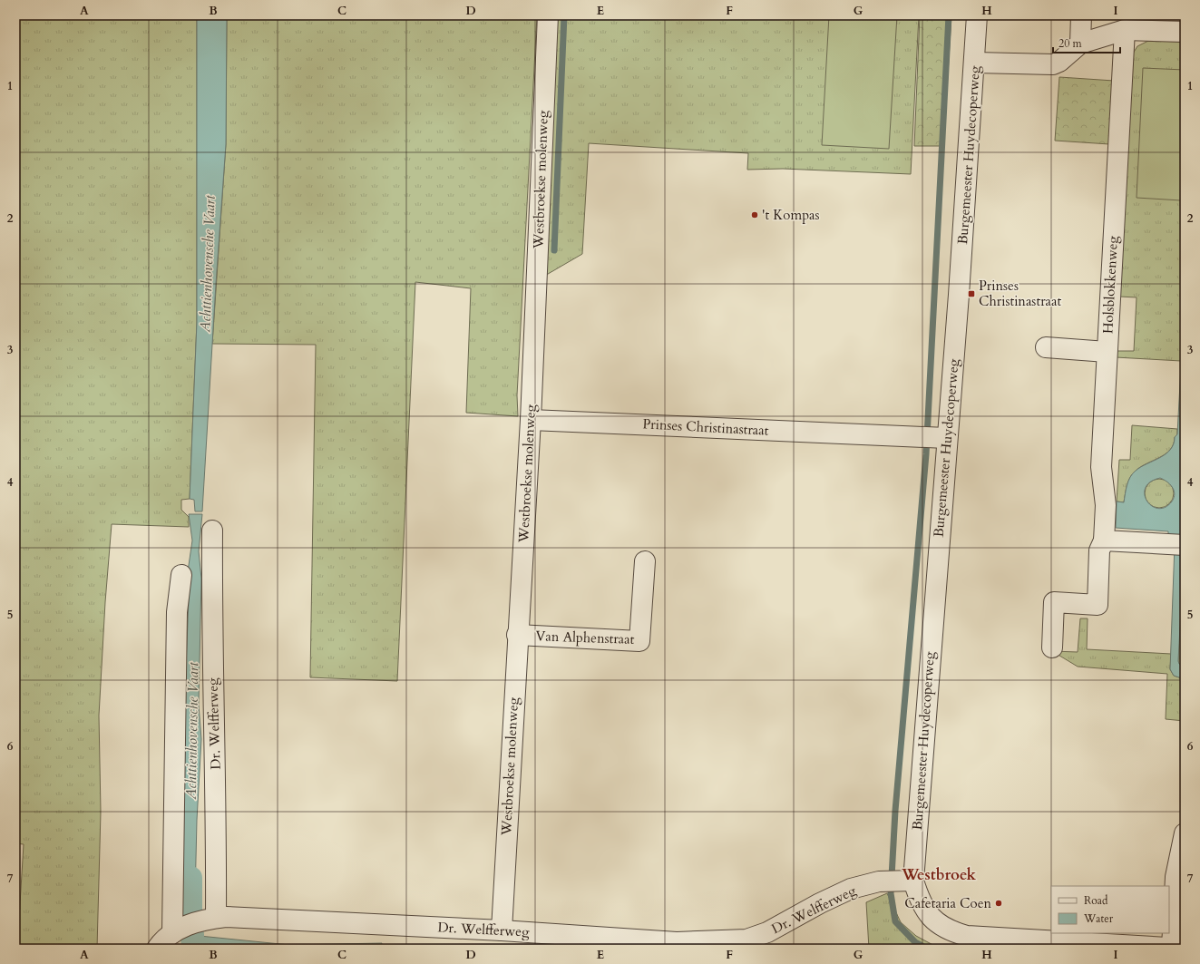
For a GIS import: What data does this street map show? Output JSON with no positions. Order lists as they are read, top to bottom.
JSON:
{
  "streets": {
    "street": [
      "Burgemeester Huydecoperweg",
      "Westbroekse molenweg",
      "Holsblokkenweg",
      "Prinses Christinastraat",
      "Van Alphenstraat",
      "Dr. Welfferweg"
    ]
  },
  "crossings": [
    ["Burgemeester Huydecoperweg", "Prinses Christinastraat"],
    ["Burgemeester Huydecoperweg", "Dr. Welfferweg"],
    ["Westbroekse molenweg", "Prinses Christinastraat"],
    ["Westbroekse molenweg", "Van Alphenstraat"],
    ["Westbroekse molenweg", "Dr. Welfferweg"]
  ],
  "districts": ["Westbroek"],
  "water": ["Achttienhovensche Vaart"],
  "places": {
    "other": ["'t Kompas", "Cafetaria Coen"],
    "transit": ["Prinses Christinastraat"]
  },
  "legend": ["Road", "Water"],
  "scale_bar": "20 m",
  "grid": {
    "columns": [
      "A",
      "B",
      "C",
      "D",
      "E",
      "F",
      "G",
      "H",
      "I"
    ],
    "rows": [
      "1",
      "2",
      "3",
      "4",
      "5",
      "6",
      "7"
    ]
  }
}
